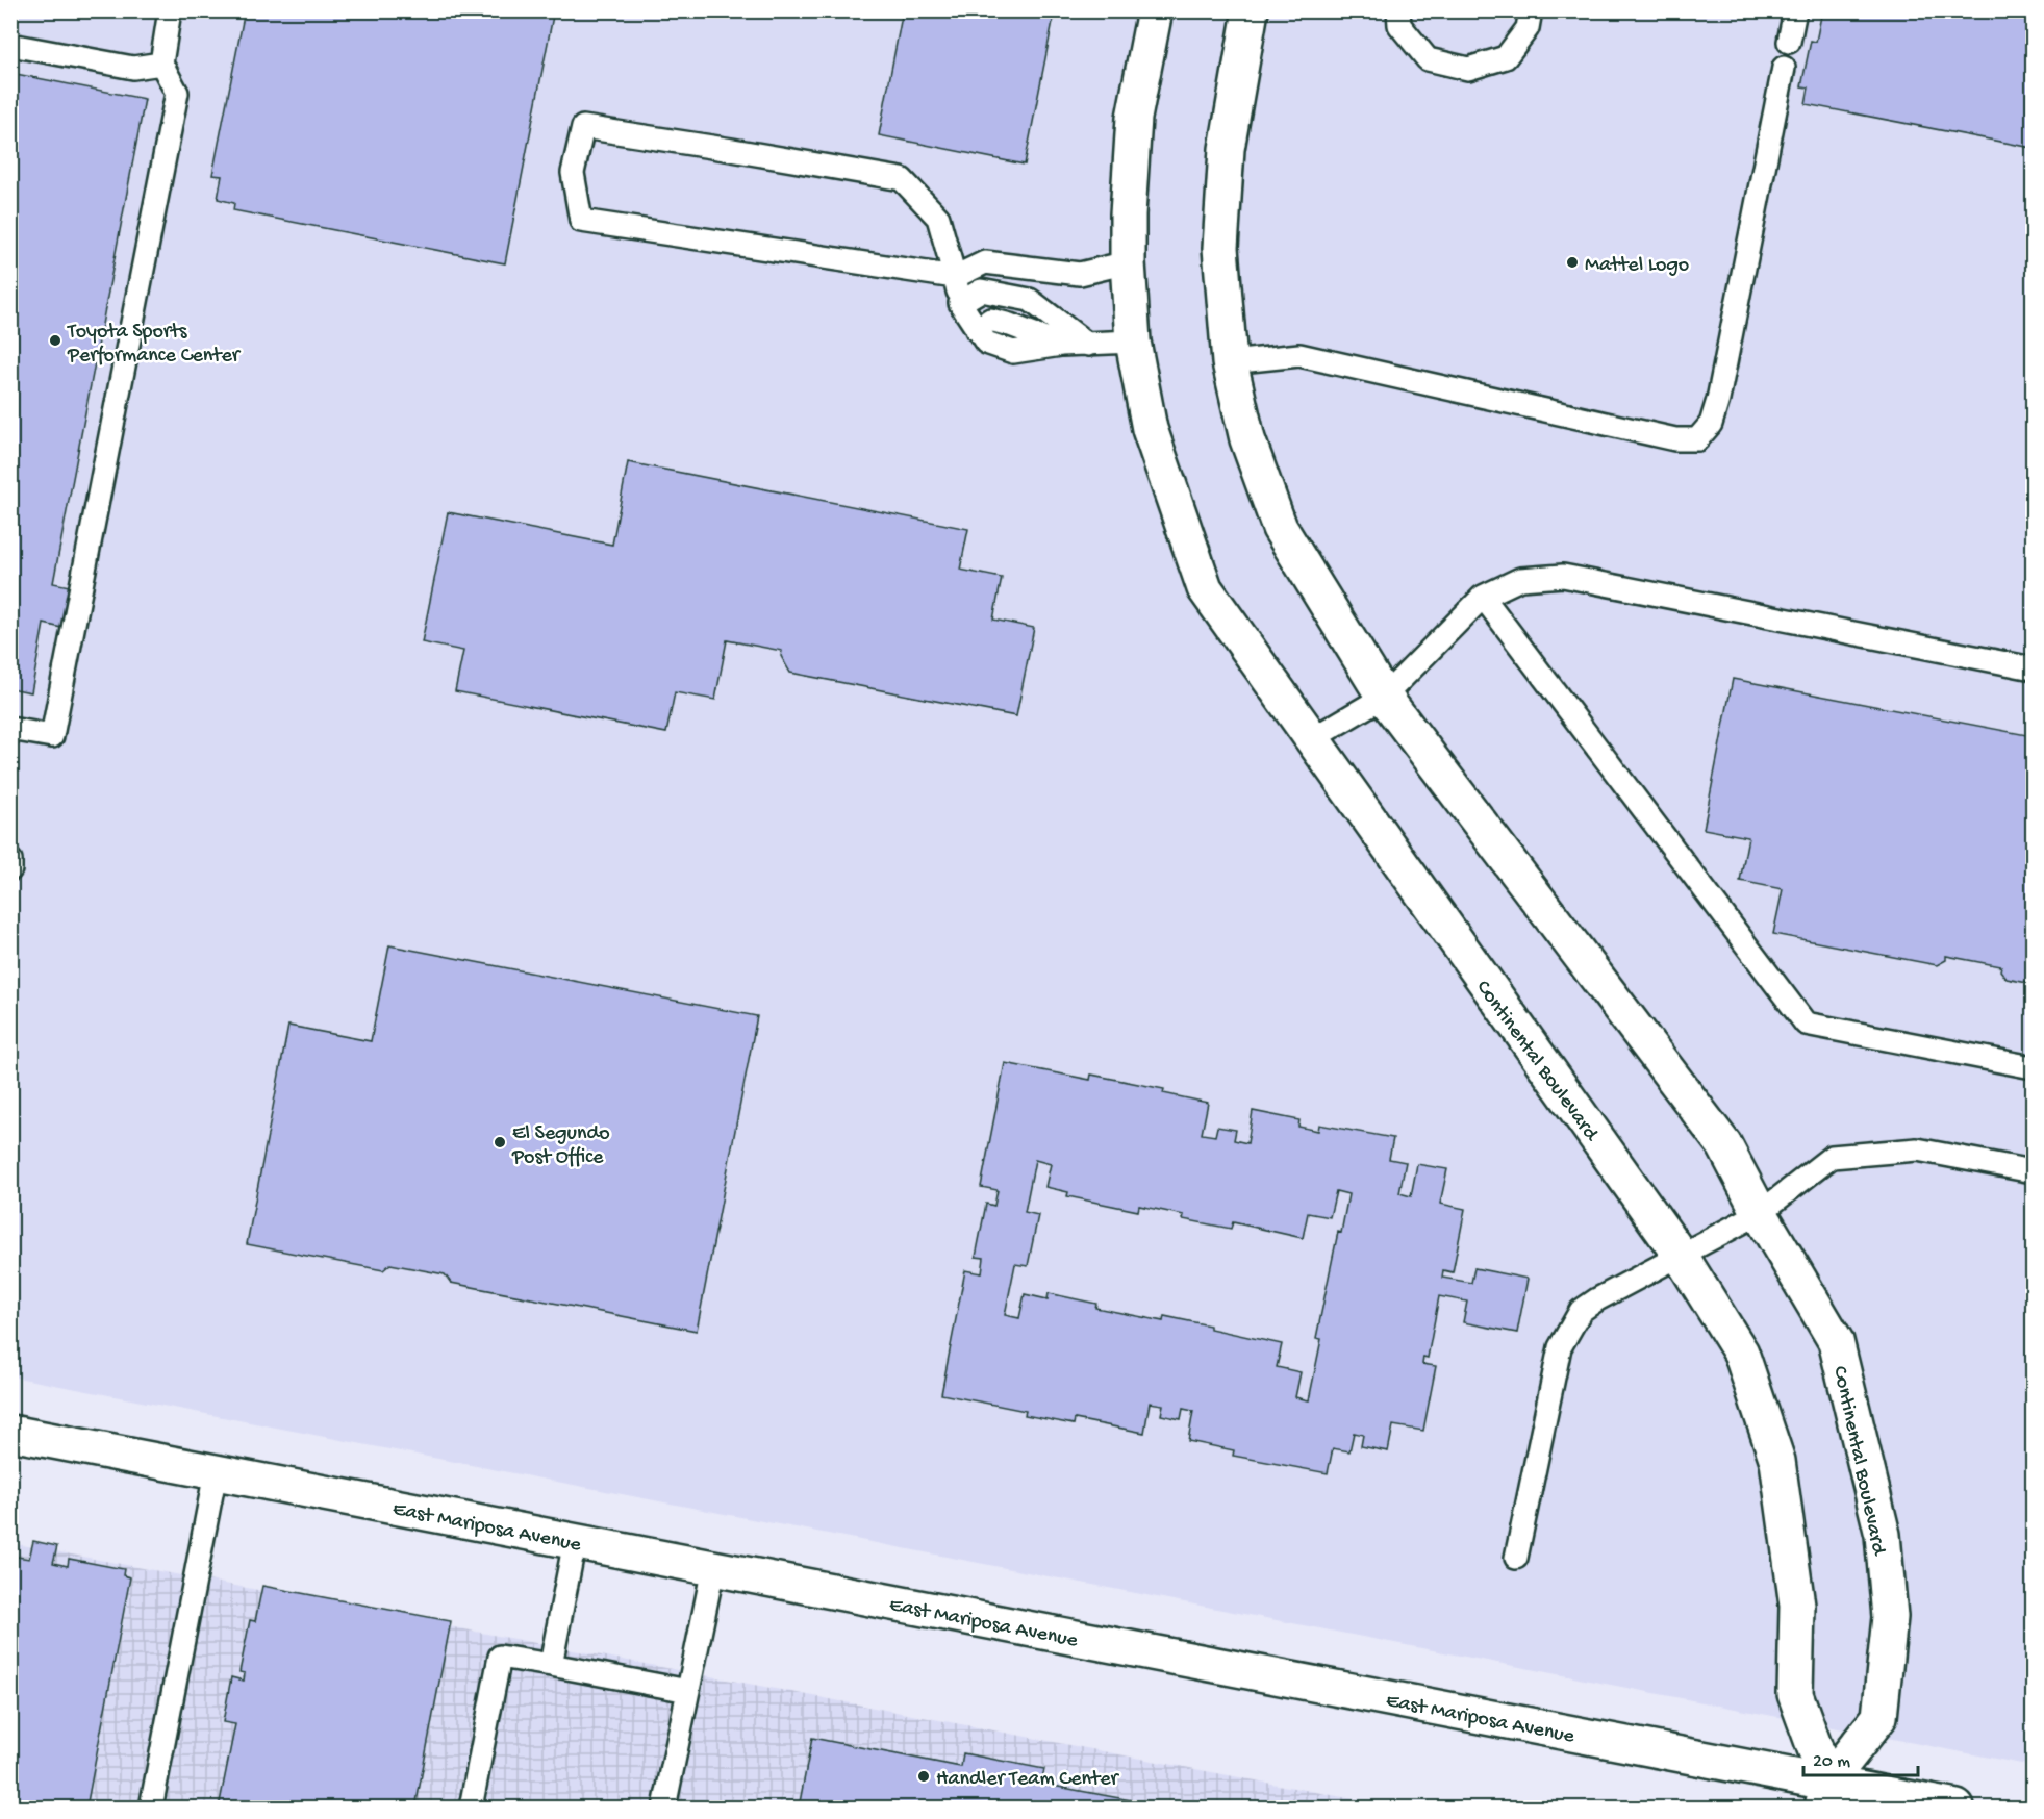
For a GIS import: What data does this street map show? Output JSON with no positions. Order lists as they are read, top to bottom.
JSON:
{
  "streets": {
    "street": ["Continental Boulevard", "East Mariposa Avenue"]
  },
  "crossings": [
    ["Continental Boulevard", "East Mariposa Avenue"]
  ],
  "places": [
    "Mattel Logo",
    "Toyota Sports Performance Center",
    "El Segundo Post Office",
    "Handler Team Center"
  ],
  "scale_bar": "20 m"
}
